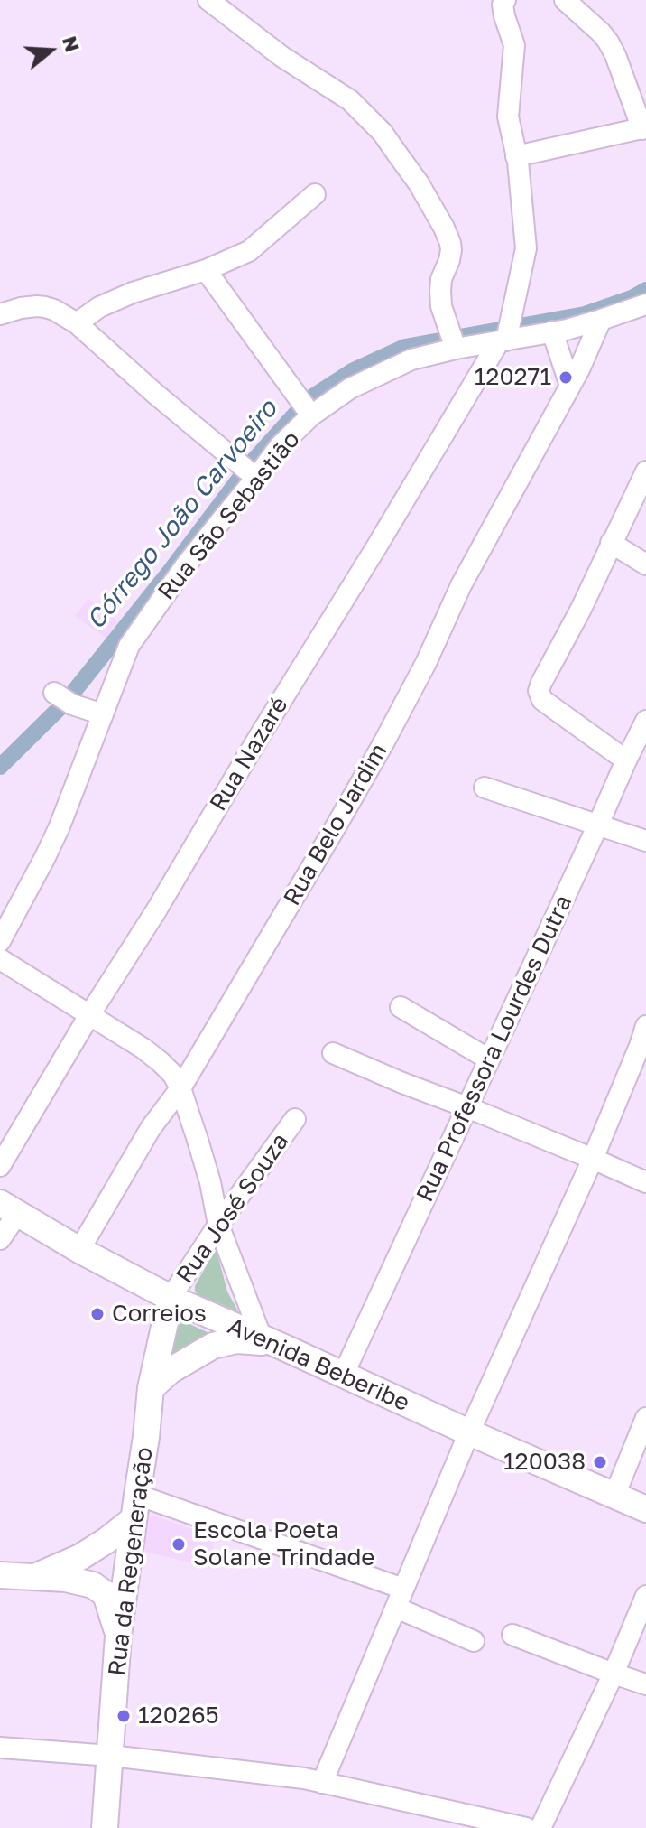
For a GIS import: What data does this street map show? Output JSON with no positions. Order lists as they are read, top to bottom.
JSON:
{
  "streets": {
    "main road": ["Avenida Beberibe", "Rua da Regeneração"],
    "street": [
      "Rua São Sebastião",
      "Rua Nazaré",
      "Rua Belo Jardim",
      "Rua Professora Lourdes Dutra",
      "Rua José Souza"
    ]
  },
  "crossings": [
    ["Rua São Sebastião", "Rua Nazaré"],
    ["Rua São Sebastião", "Rua Belo Jardim"],
    ["Rua Belo Jardim", "Avenida Beberibe"],
    ["Rua Professora Lourdes Dutra", "Avenida Beberibe"],
    ["Rua José Souza", "Avenida Beberibe"],
    ["Rua José Souza", "Rua da Regeneração"],
    ["Avenida Beberibe", "Rua da Regeneração"]
  ],
  "water": ["Córrego João Carvoeiro"],
  "places": [
    "120271",
    "Correios",
    "120038",
    "Escola Poeta Solane Trindade",
    "120265"
  ],
  "north": "right"
}
